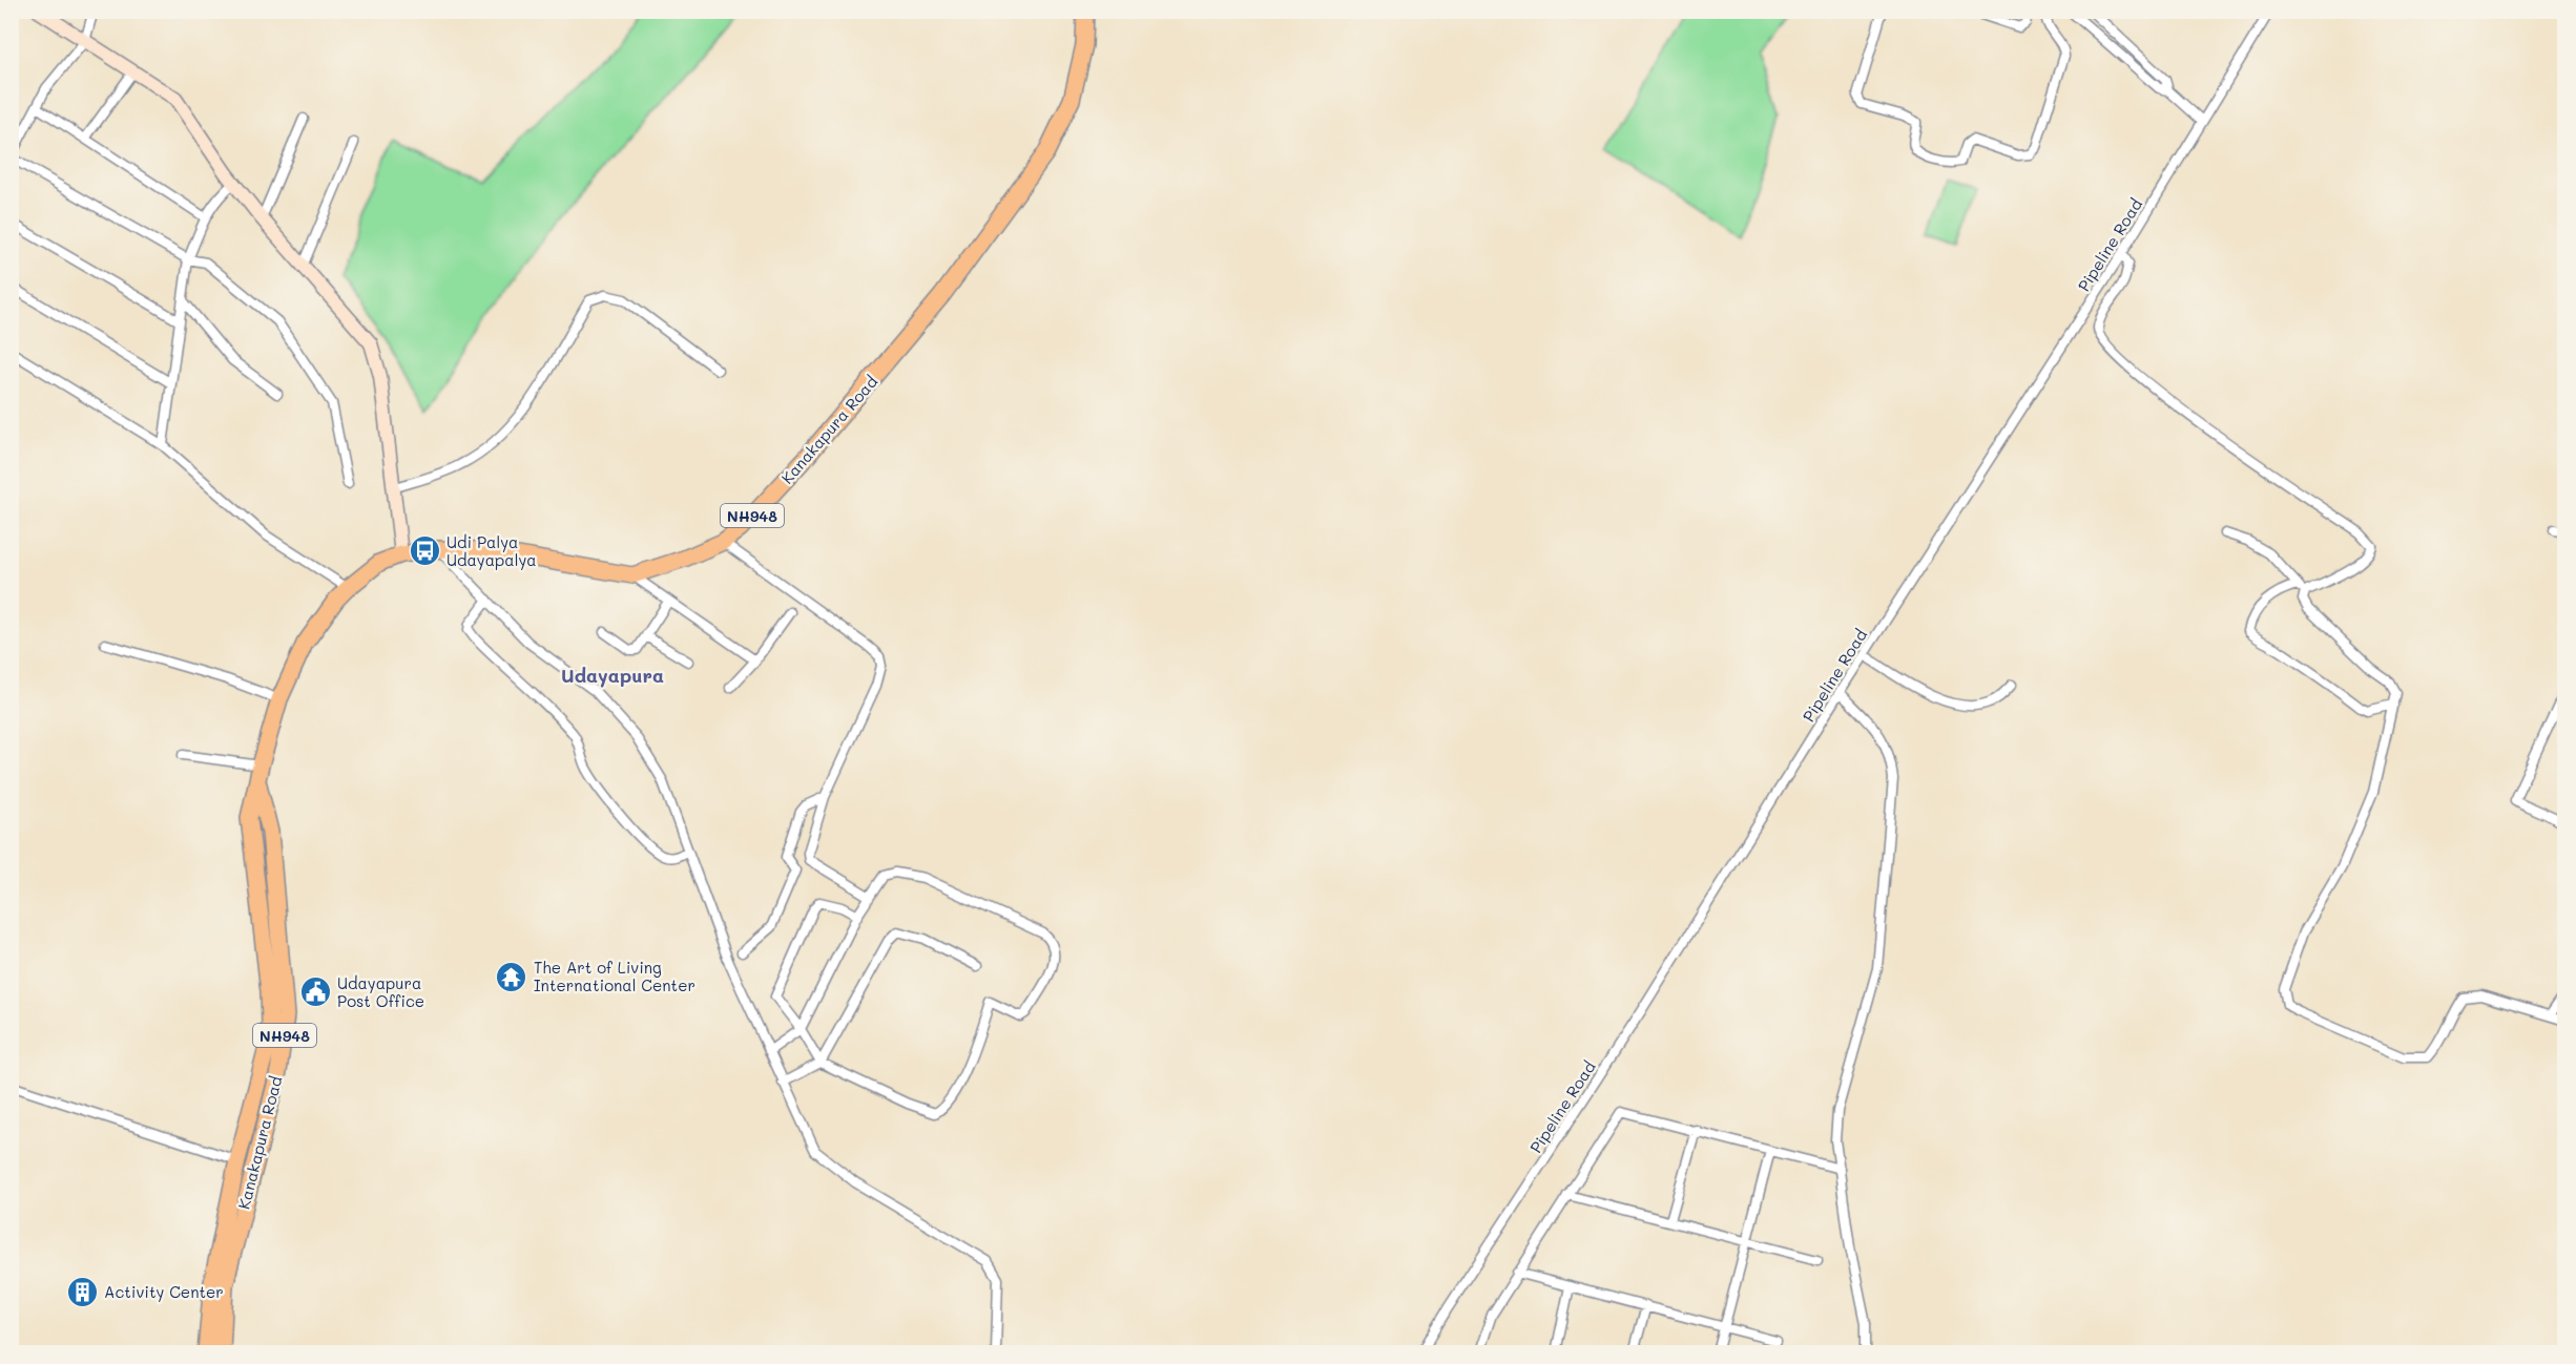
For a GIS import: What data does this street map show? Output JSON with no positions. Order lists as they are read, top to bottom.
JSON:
{
  "streets": {
    "highway": ["Kanakapura Road", "NH948"],
    "street": ["Pipeline Road"]
  },
  "districts": ["Udayapura"],
  "places": {
    "bus stop": ["Udi Palya Udayapalya"],
    "temple": ["The Art of Living International Center"],
    "public building": ["Udayapura Post Office"],
    "building": ["Activity Center"]
  }
}
